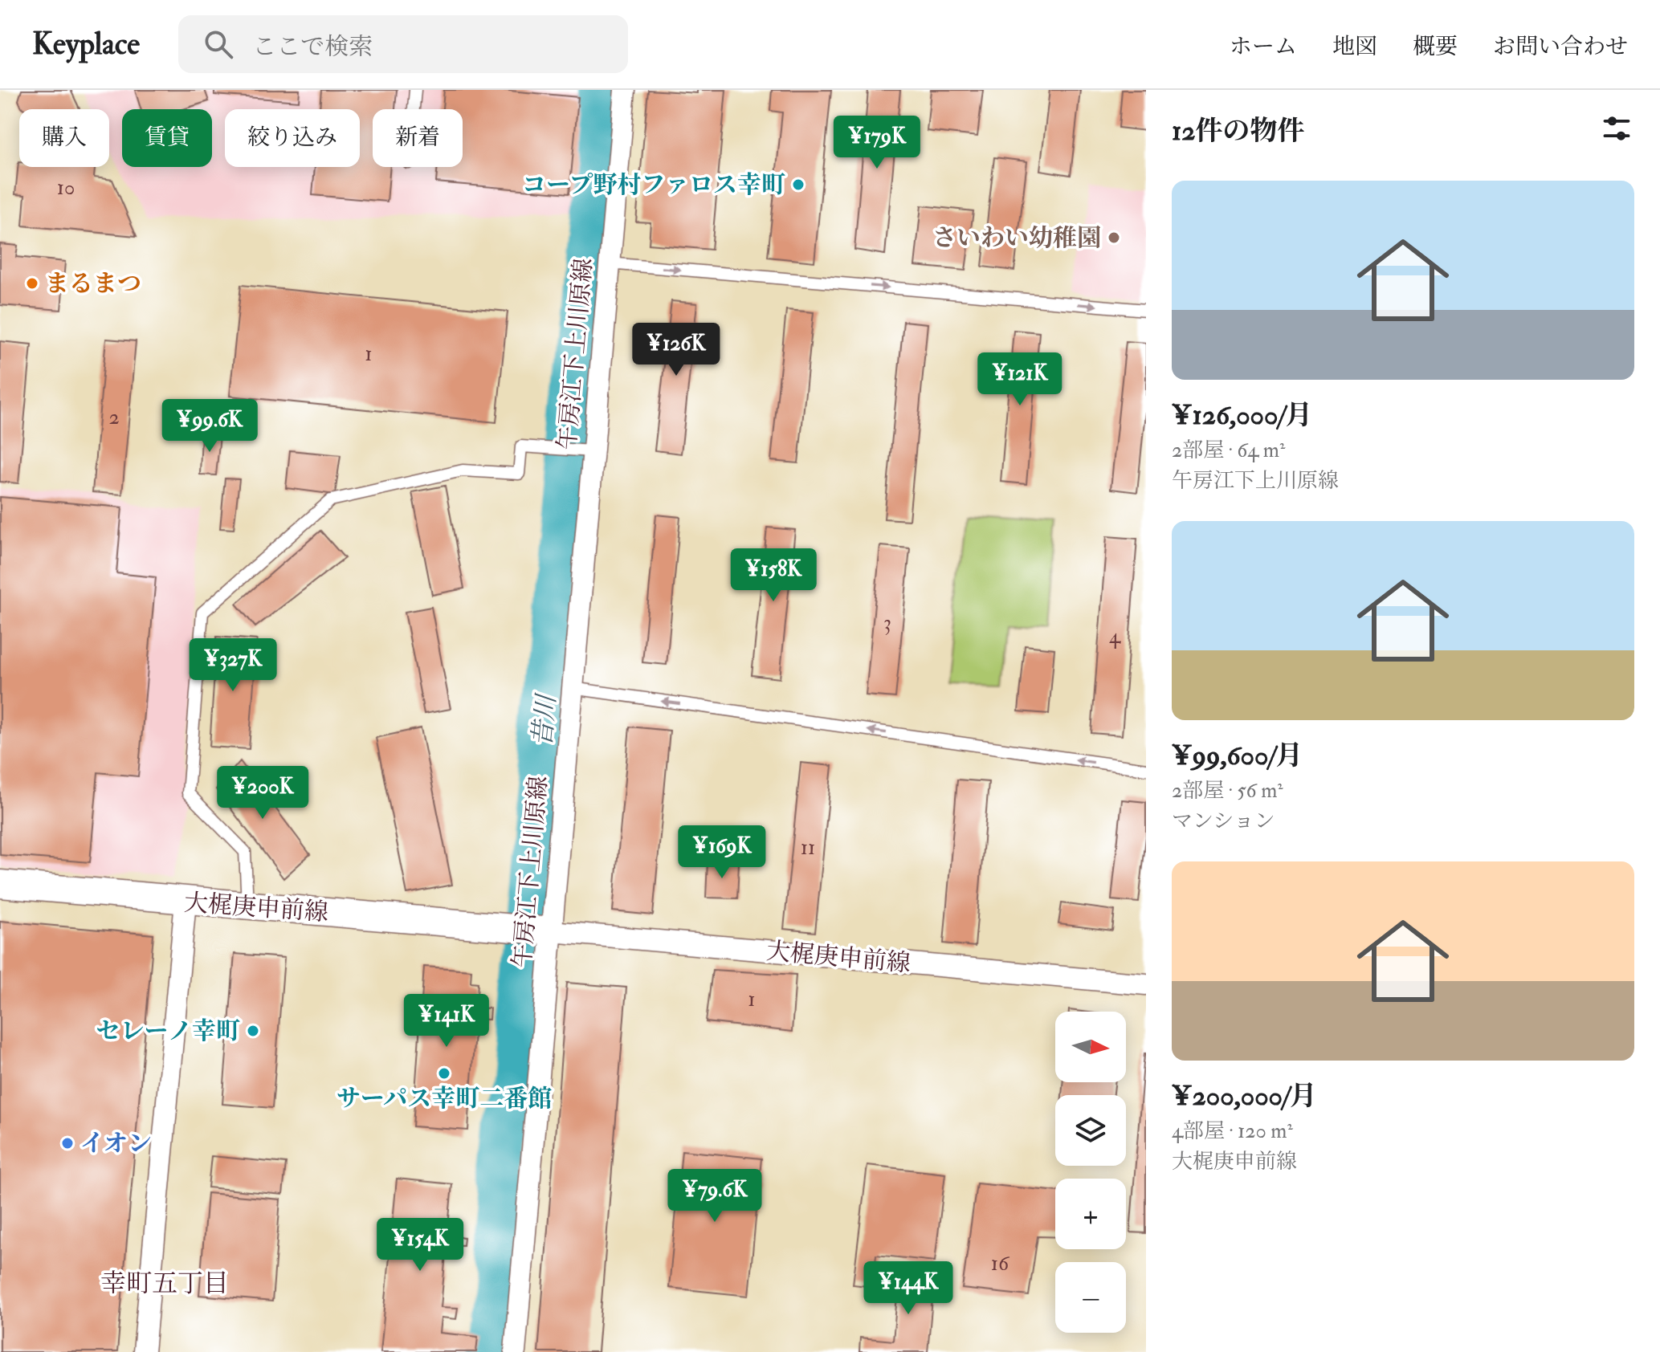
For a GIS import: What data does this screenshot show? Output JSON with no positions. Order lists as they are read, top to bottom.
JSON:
{
  "streets": {
    "street": ["午房江下上川原線", "大梶庚申前線"]
  },
  "crossings": [
    ["午房江下上川原線", "大梶庚申前線"]
  ],
  "districts": ["幸町五丁目"],
  "water": ["昔川"],
  "places": [
    "コープ野村ファロス幸町",
    "さいわい幼稚園",
    "まるまつ",
    "セレーノ幸町",
    "サーパス幸町二番館",
    "イオン"
  ],
  "house_numbers": [
    "10",
    "1",
    "2",
    "3",
    "4",
    "11",
    "1",
    "16"
  ],
  "north": "right",
  "page": {
    "header": "Keyplace",
    "search": "ここで検索",
    "nav": [
      "ホーム",
      "地図",
      "概要",
      "お問い合わせ"
    ],
    "heading": "12件の物件",
    "chip": [
      "購入",
      "賃貸",
      "絞り込み",
      "新着"
    ],
    "price": [
      "¥179K",
      "¥126K",
      "¥121K",
      "¥99.6K",
      "¥158K",
      "¥327K",
      "¥200K",
      "¥169K",
      "¥141K",
      "¥79.6K",
      "¥154K",
      "¥144K"
    ],
    "list": [
      {
        "name": "¥126,000/月",
        "note": "2部屋 · 64 m² · 午房江下上川原線"
      },
      {
        "name": "¥99,600/月",
        "note": "2部屋 · 56 m² · マンション"
      },
      {
        "name": "¥200,000/月",
        "note": "4部屋 · 120 m² · 大梶庚申前線"
      }
    ],
    "map_buttons": ["+", "−"]
  }
}
